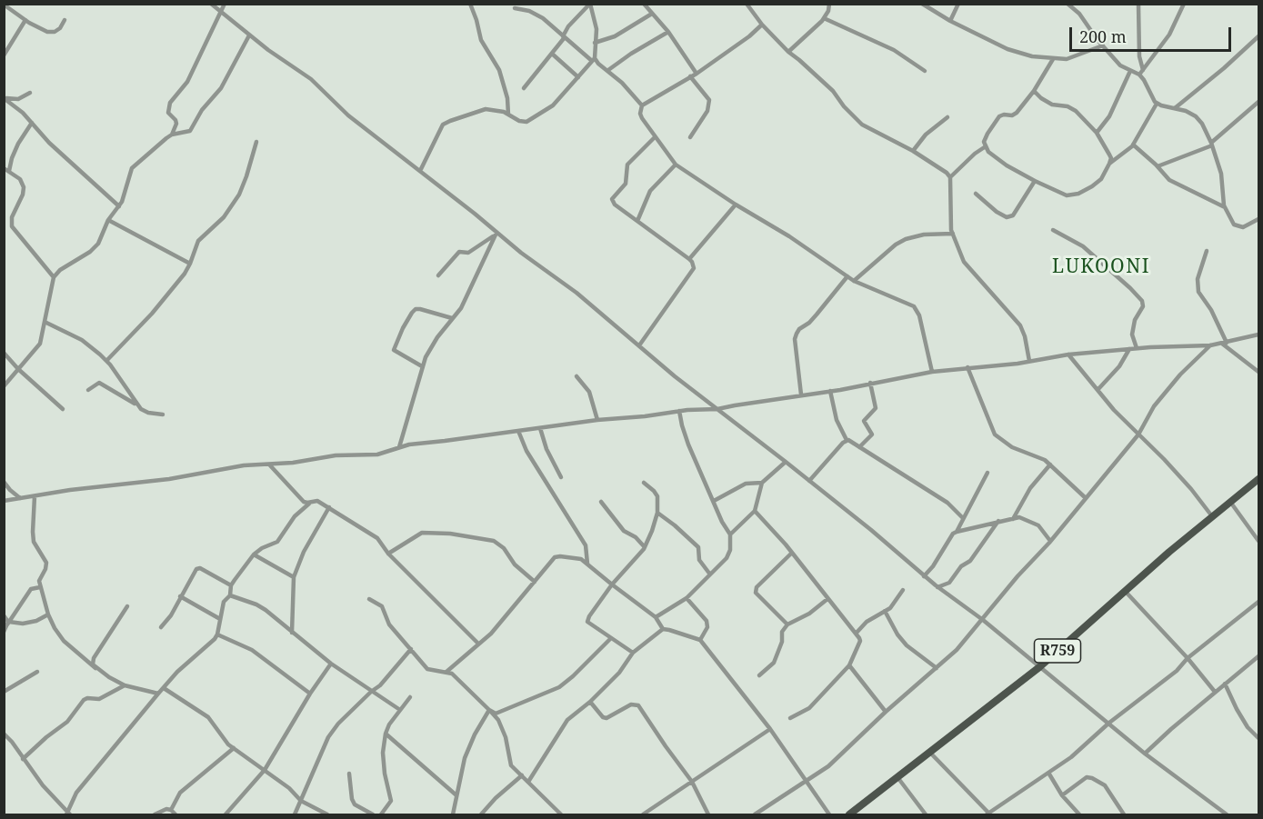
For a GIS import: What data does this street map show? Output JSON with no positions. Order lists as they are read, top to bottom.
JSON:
{
  "streets": {
    "main road": ["R759"]
  },
  "districts": ["LUKOONI"],
  "scale_bar": "200 m"
}
